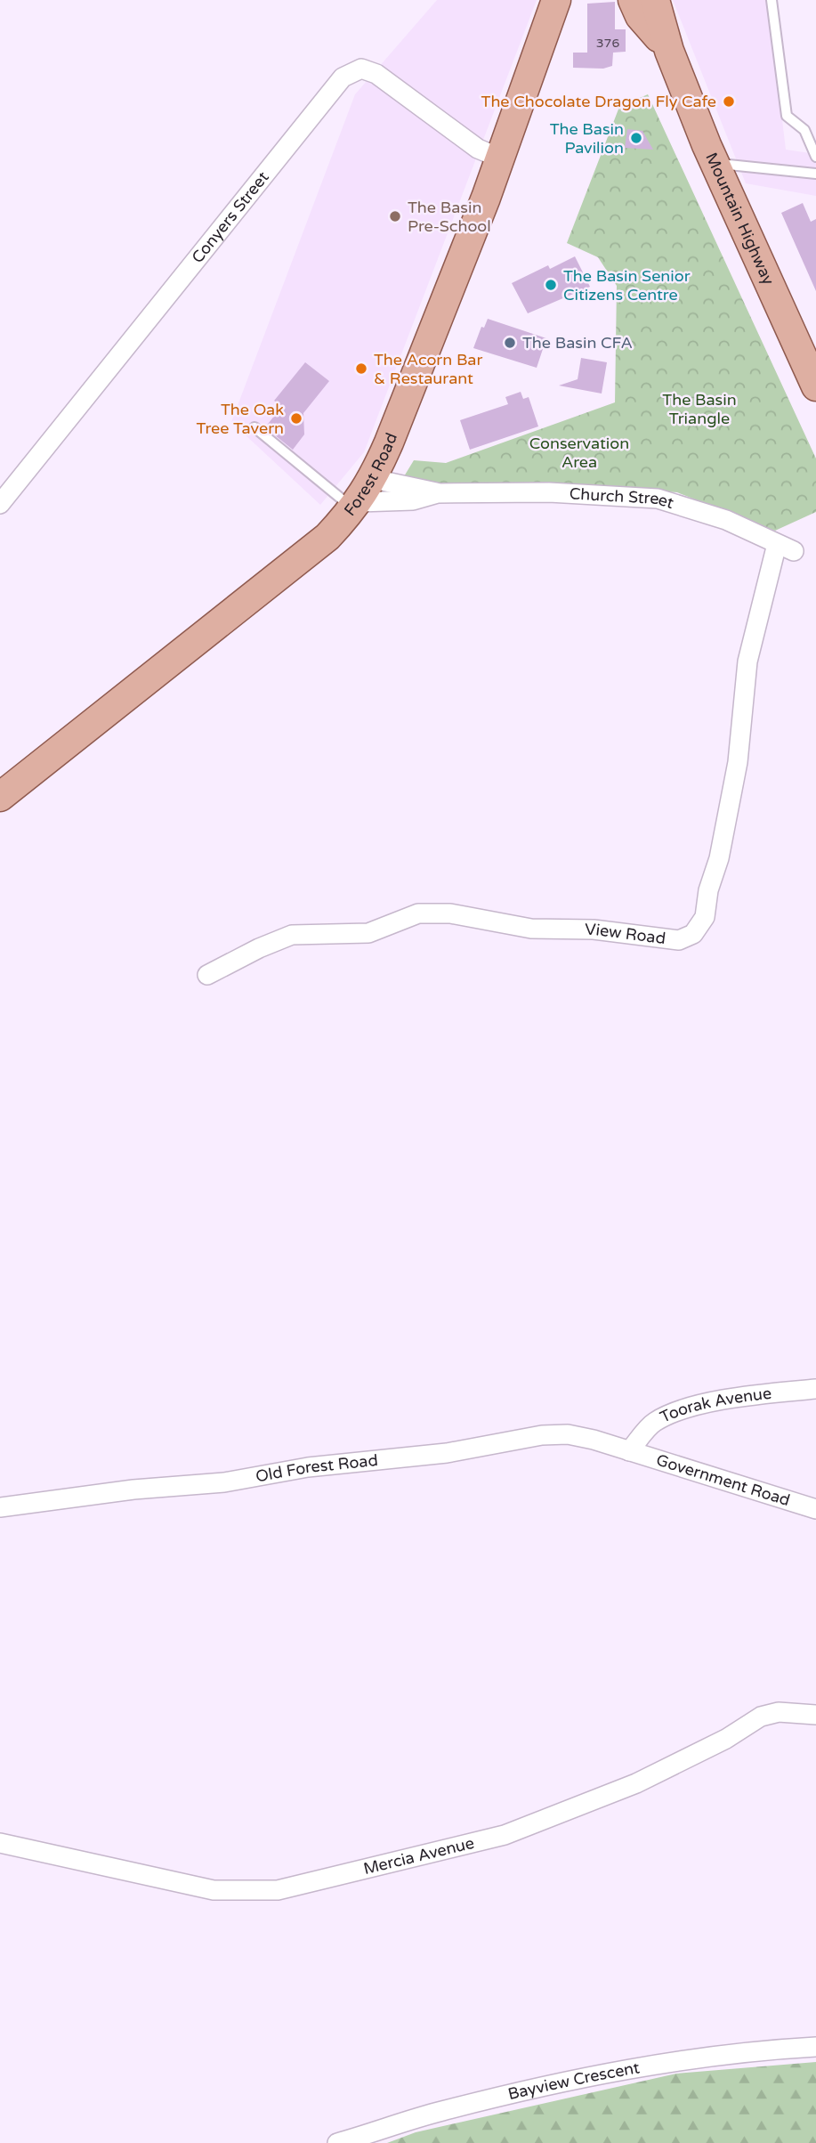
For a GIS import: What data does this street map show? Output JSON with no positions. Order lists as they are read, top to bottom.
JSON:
{
  "streets": {
    "main road": ["Mountain Highway", "Forest Road"],
    "street": [
      "Conyers Street",
      "Church Street",
      "View Road",
      "Toorak Avenue",
      "Old Forest Road",
      "Government Road",
      "Mercia Avenue",
      "Bayview Crescent"
    ]
  },
  "crossings": [
    ["Conyers Street", "Forest Road"],
    ["Forest Road", "Church Street"],
    ["Church Street", "View Road"],
    ["Toorak Avenue", "Old Forest Road"],
    ["Toorak Avenue", "Government Road"],
    ["Old Forest Road", "Government Road"]
  ],
  "parks": ["The Basin Triangle", "Conservation Area"],
  "places": [
    "The Chocolate Dragon Fly Cafe",
    "The Basin Pavilion",
    "The Basin Pre-School",
    "The Basin Senior Citizens Centre",
    "The Basin CFA",
    "The Acorn Bar & Restaurant",
    "The Oak Tree Tavern"
  ],
  "house_numbers": ["376"]
}
